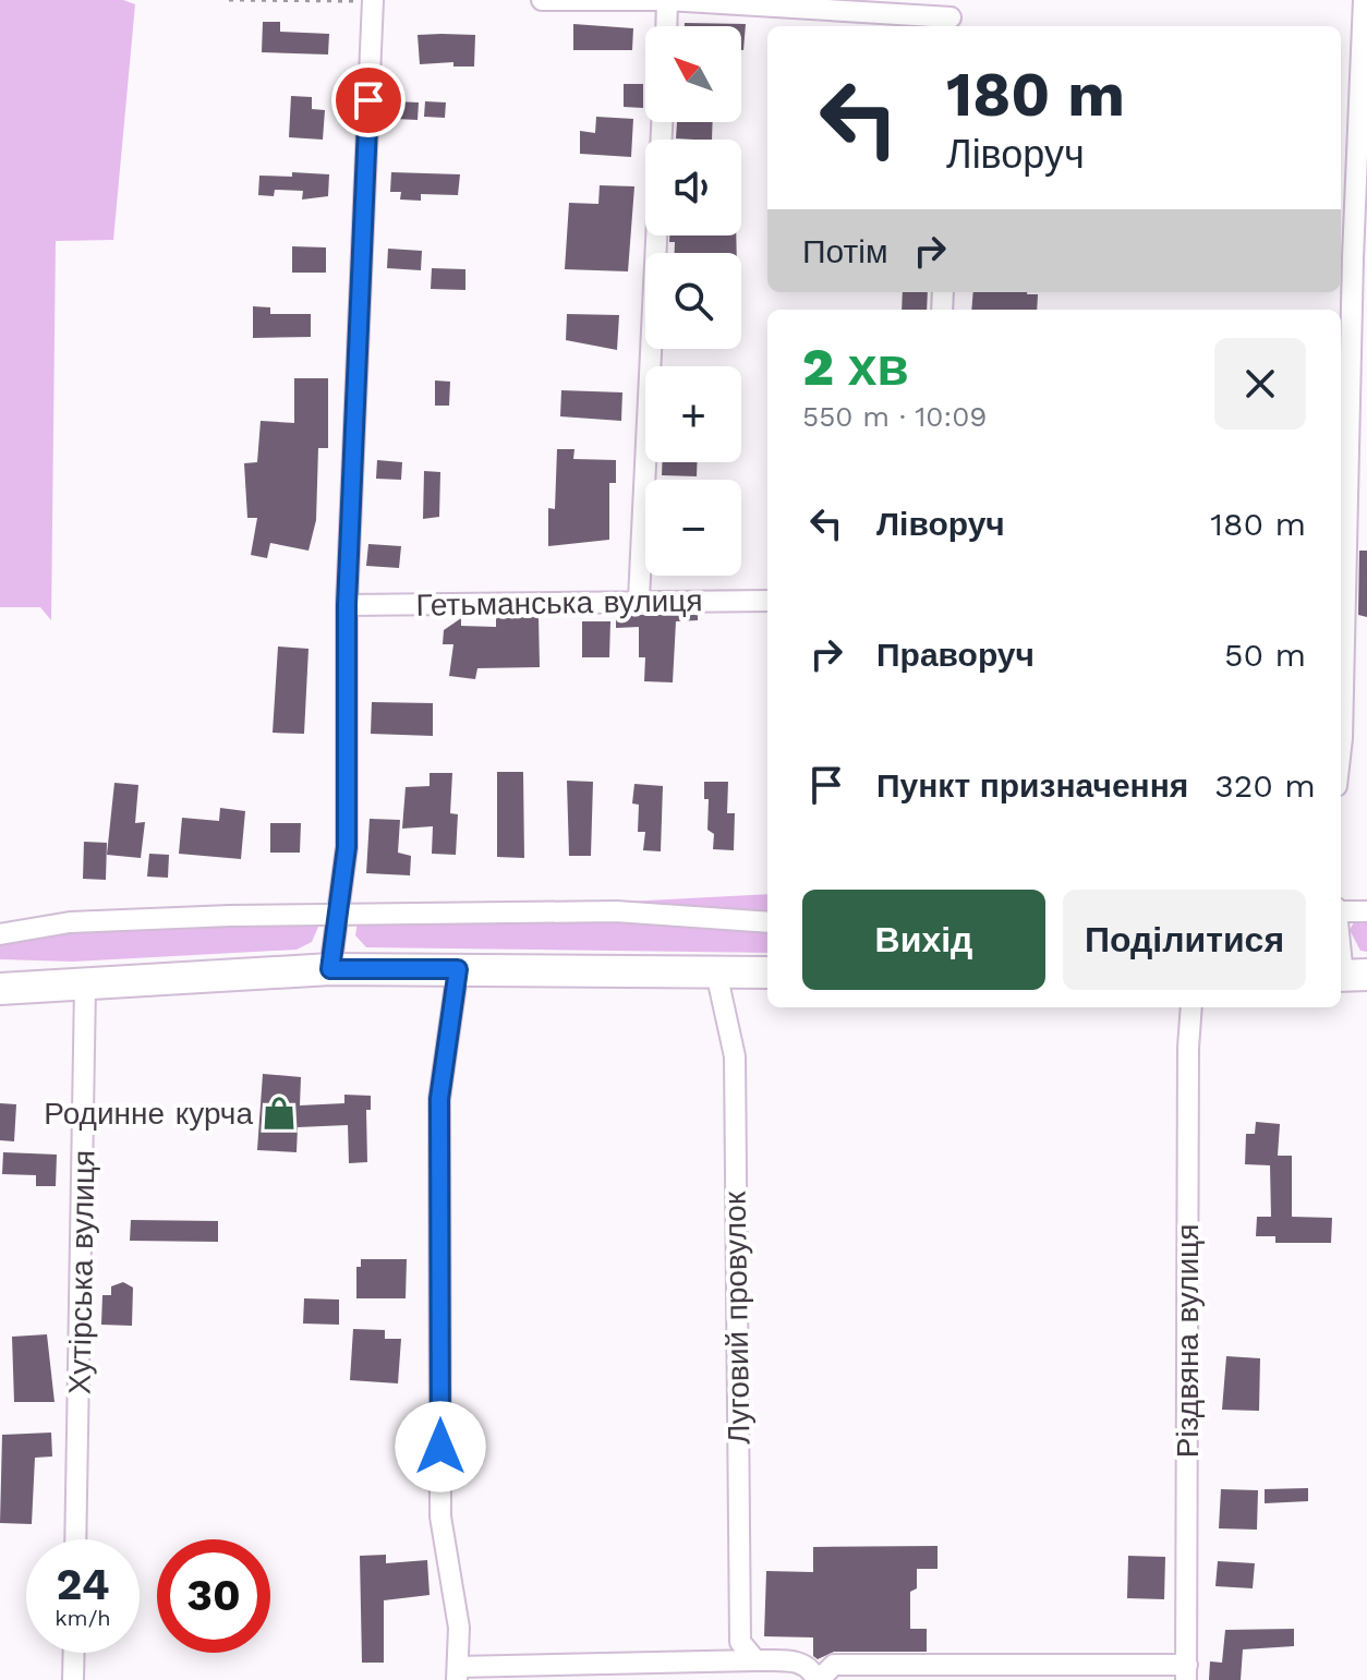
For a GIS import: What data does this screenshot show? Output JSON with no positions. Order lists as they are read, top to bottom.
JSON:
{
  "streets": {
    "street": [
      "Гетьманська вулиця",
      "Хутірська вулиця",
      "Луговий провулок",
      "Різдвяна вулиця"
    ]
  },
  "places": {
    "shop": ["Родинне курча"]
  },
  "north": "top left",
  "page": {
    "map_buttons": ["+", "−"],
    "turn": ["180 m", "Ліворуч"],
    "then": "Потім",
    "heading": ["2 хв", "550 m · 10:09"],
    "list": [
      {
        "name": "Ліворуч",
        "value": "180 m"
      },
      {
        "name": "Праворуч",
        "value": "50 m"
      },
      {
        "name": "Пункт призначення",
        "value": "320 m"
      }
    ],
    "buttons": ["Вихід", "Поділитися"],
    "speed": "24 km/h",
    "limit": "30"
  }
}
